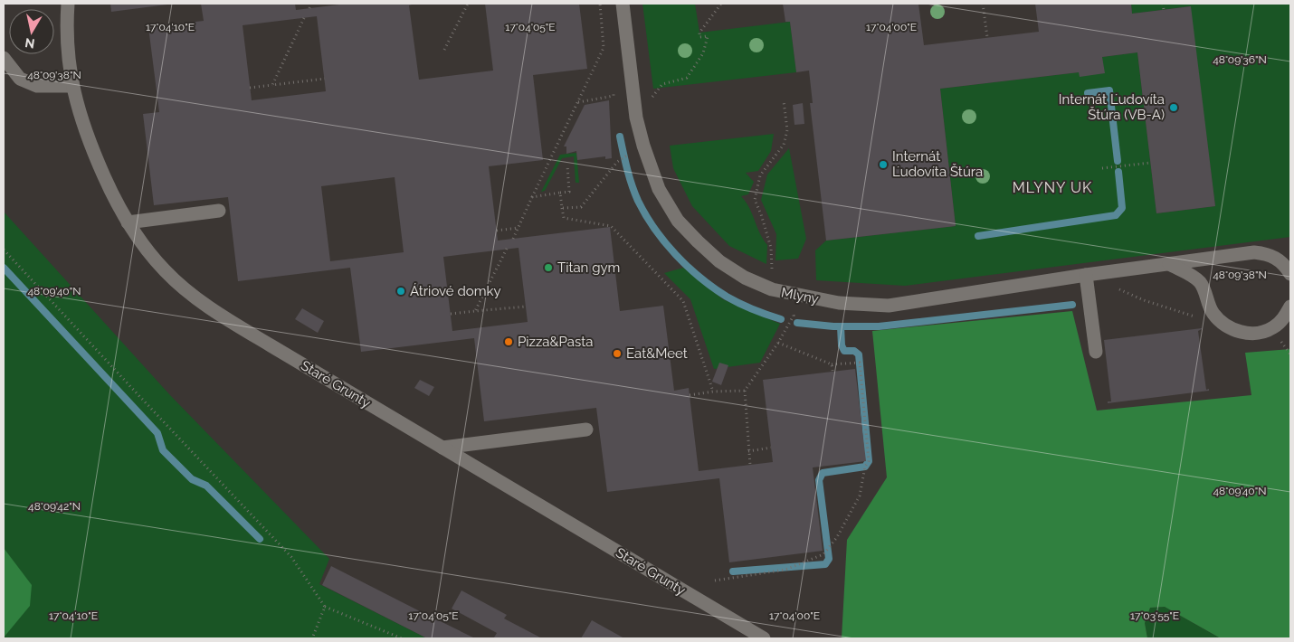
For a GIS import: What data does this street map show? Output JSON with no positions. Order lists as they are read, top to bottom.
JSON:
{
  "streets": {
    "street": ["Mlyny", "Staré Grunty"]
  },
  "districts": ["MLYNY UK"],
  "places": [
    "Internát Ľudovíta Štúra (VB-A)",
    "Internát Ľudovíta Štúra",
    "Titan gym",
    "Átriové domky",
    "Pizza&Pasta",
    "Eat&Meet"
  ],
  "north": "bottom",
  "coordinates": [
    "17°04'10\"E",
    "17°04'05\"E",
    "17°04'00\"E",
    "48°09'36\"N",
    "48°09'38\"N",
    "48°09'40\"N",
    "48°09'42\"N",
    "17°03'55\"E"
  ]
}
